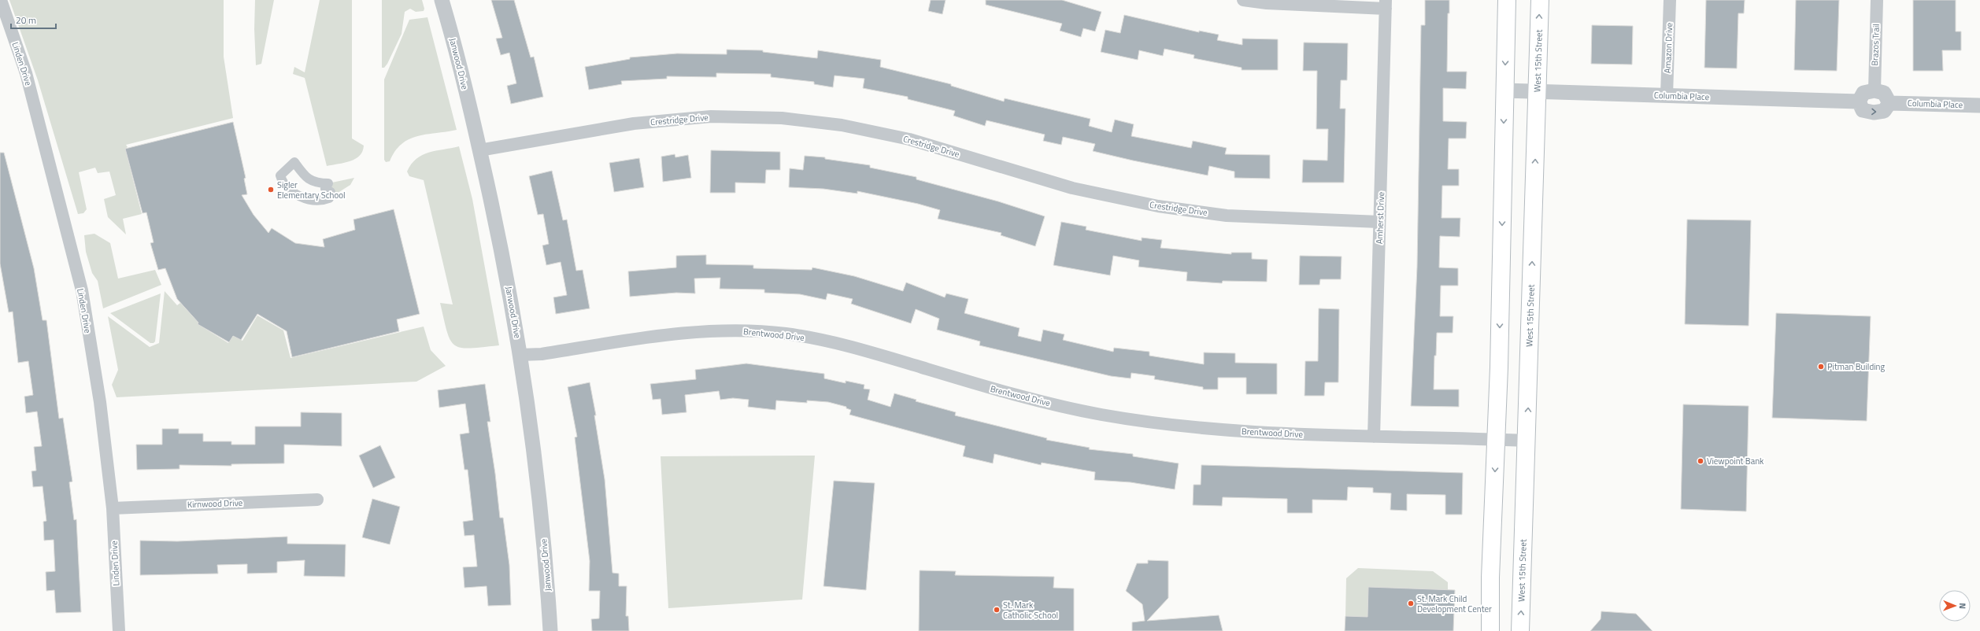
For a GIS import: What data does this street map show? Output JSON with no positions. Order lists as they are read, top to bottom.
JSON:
{
  "streets": {
    "main road": ["West 15th Street"],
    "street": [
      "Brazos Trail",
      "Amazon Drive",
      "Linden Drive",
      "Janwood Drive",
      "Columbia Place",
      "Crestridge Drive",
      "Amherst Drive",
      "Brentwood Drive",
      "Kirnwood Drive"
    ]
  },
  "crossings": [
    ["Brazos Trail", "Columbia Place"],
    ["Amazon Drive", "Columbia Place"],
    ["West 15th Street", "Columbia Place"],
    ["West 15th Street", "Brentwood Drive"],
    ["Linden Drive", "Kirnwood Drive"],
    ["Janwood Drive", "Crestridge Drive"],
    ["Janwood Drive", "Brentwood Drive"],
    ["Crestridge Drive", "Amherst Drive"],
    ["Amherst Drive", "Brentwood Drive"]
  ],
  "places": [
    "Sigler Elementary School",
    "Pitman Building",
    "Viewpoint Bank",
    "St. Mark Child Development Center",
    "St. Mark Catholic School"
  ],
  "scale_bar": "20 m",
  "north": "right"
}
